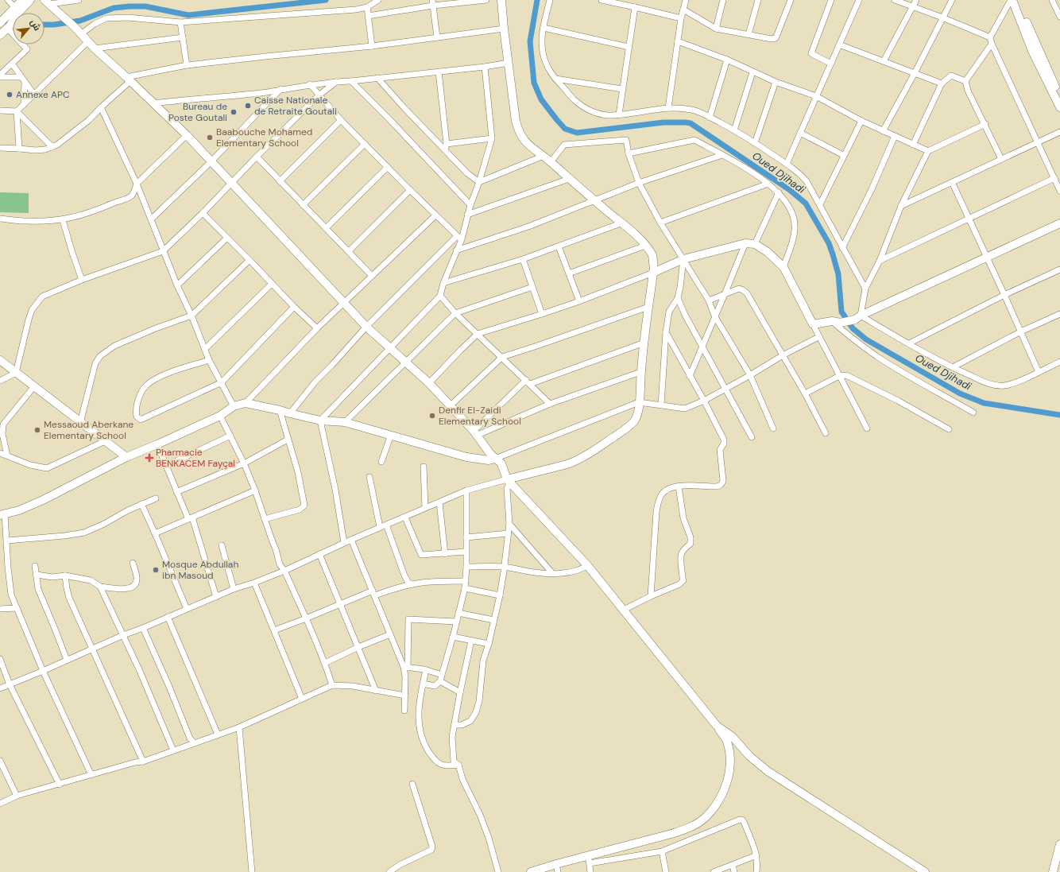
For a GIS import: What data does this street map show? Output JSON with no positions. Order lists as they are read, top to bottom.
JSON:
{
  "water": ["Oued Djihadi"],
  "places": {
    "other": [
      "Annexe APC",
      "Caisse Nationale de Retraite Goutali",
      "Bureau de Poste Goutali",
      "Baabouche Mohamed Elementary School",
      "Denfir El-Zaidi Elementary School",
      "Messaoud Aberkane Elementary School",
      "Mosque Abdullah ibn Masoud"
    ],
    "health": ["Pharmacie BENKACEM Fayçal"]
  },
  "north": "top right"
}
